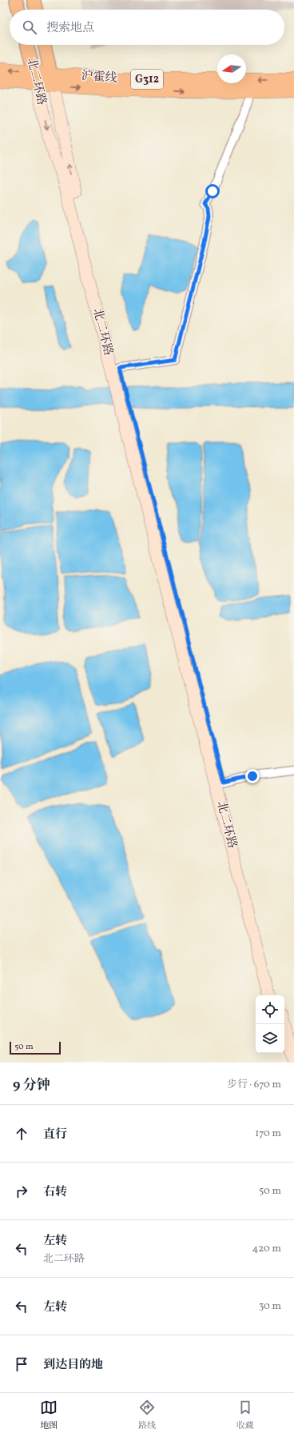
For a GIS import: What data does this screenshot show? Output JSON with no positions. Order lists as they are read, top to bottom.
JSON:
{
  "streets": {
    "highway": ["沪霍线", "G312"],
    "main road": ["北二环路"]
  },
  "crossings": [
    ["沪霍线", "北二环路"]
  ],
  "scale_bar": "50 m",
  "north": "left",
  "page": {
    "search": "搜索地点",
    "scale": "50 m",
    "heading": ["9 分钟", "步行 · 670 m"],
    "list": [
      ["直行", "170 m"],
      ["右转", "50 m"],
      ["左转", "北二环路", "420 m"],
      ["左转", "30 m"],
      "到达目的地"
    ],
    "nav": ["地图", "路线", "收藏"]
  }
}
